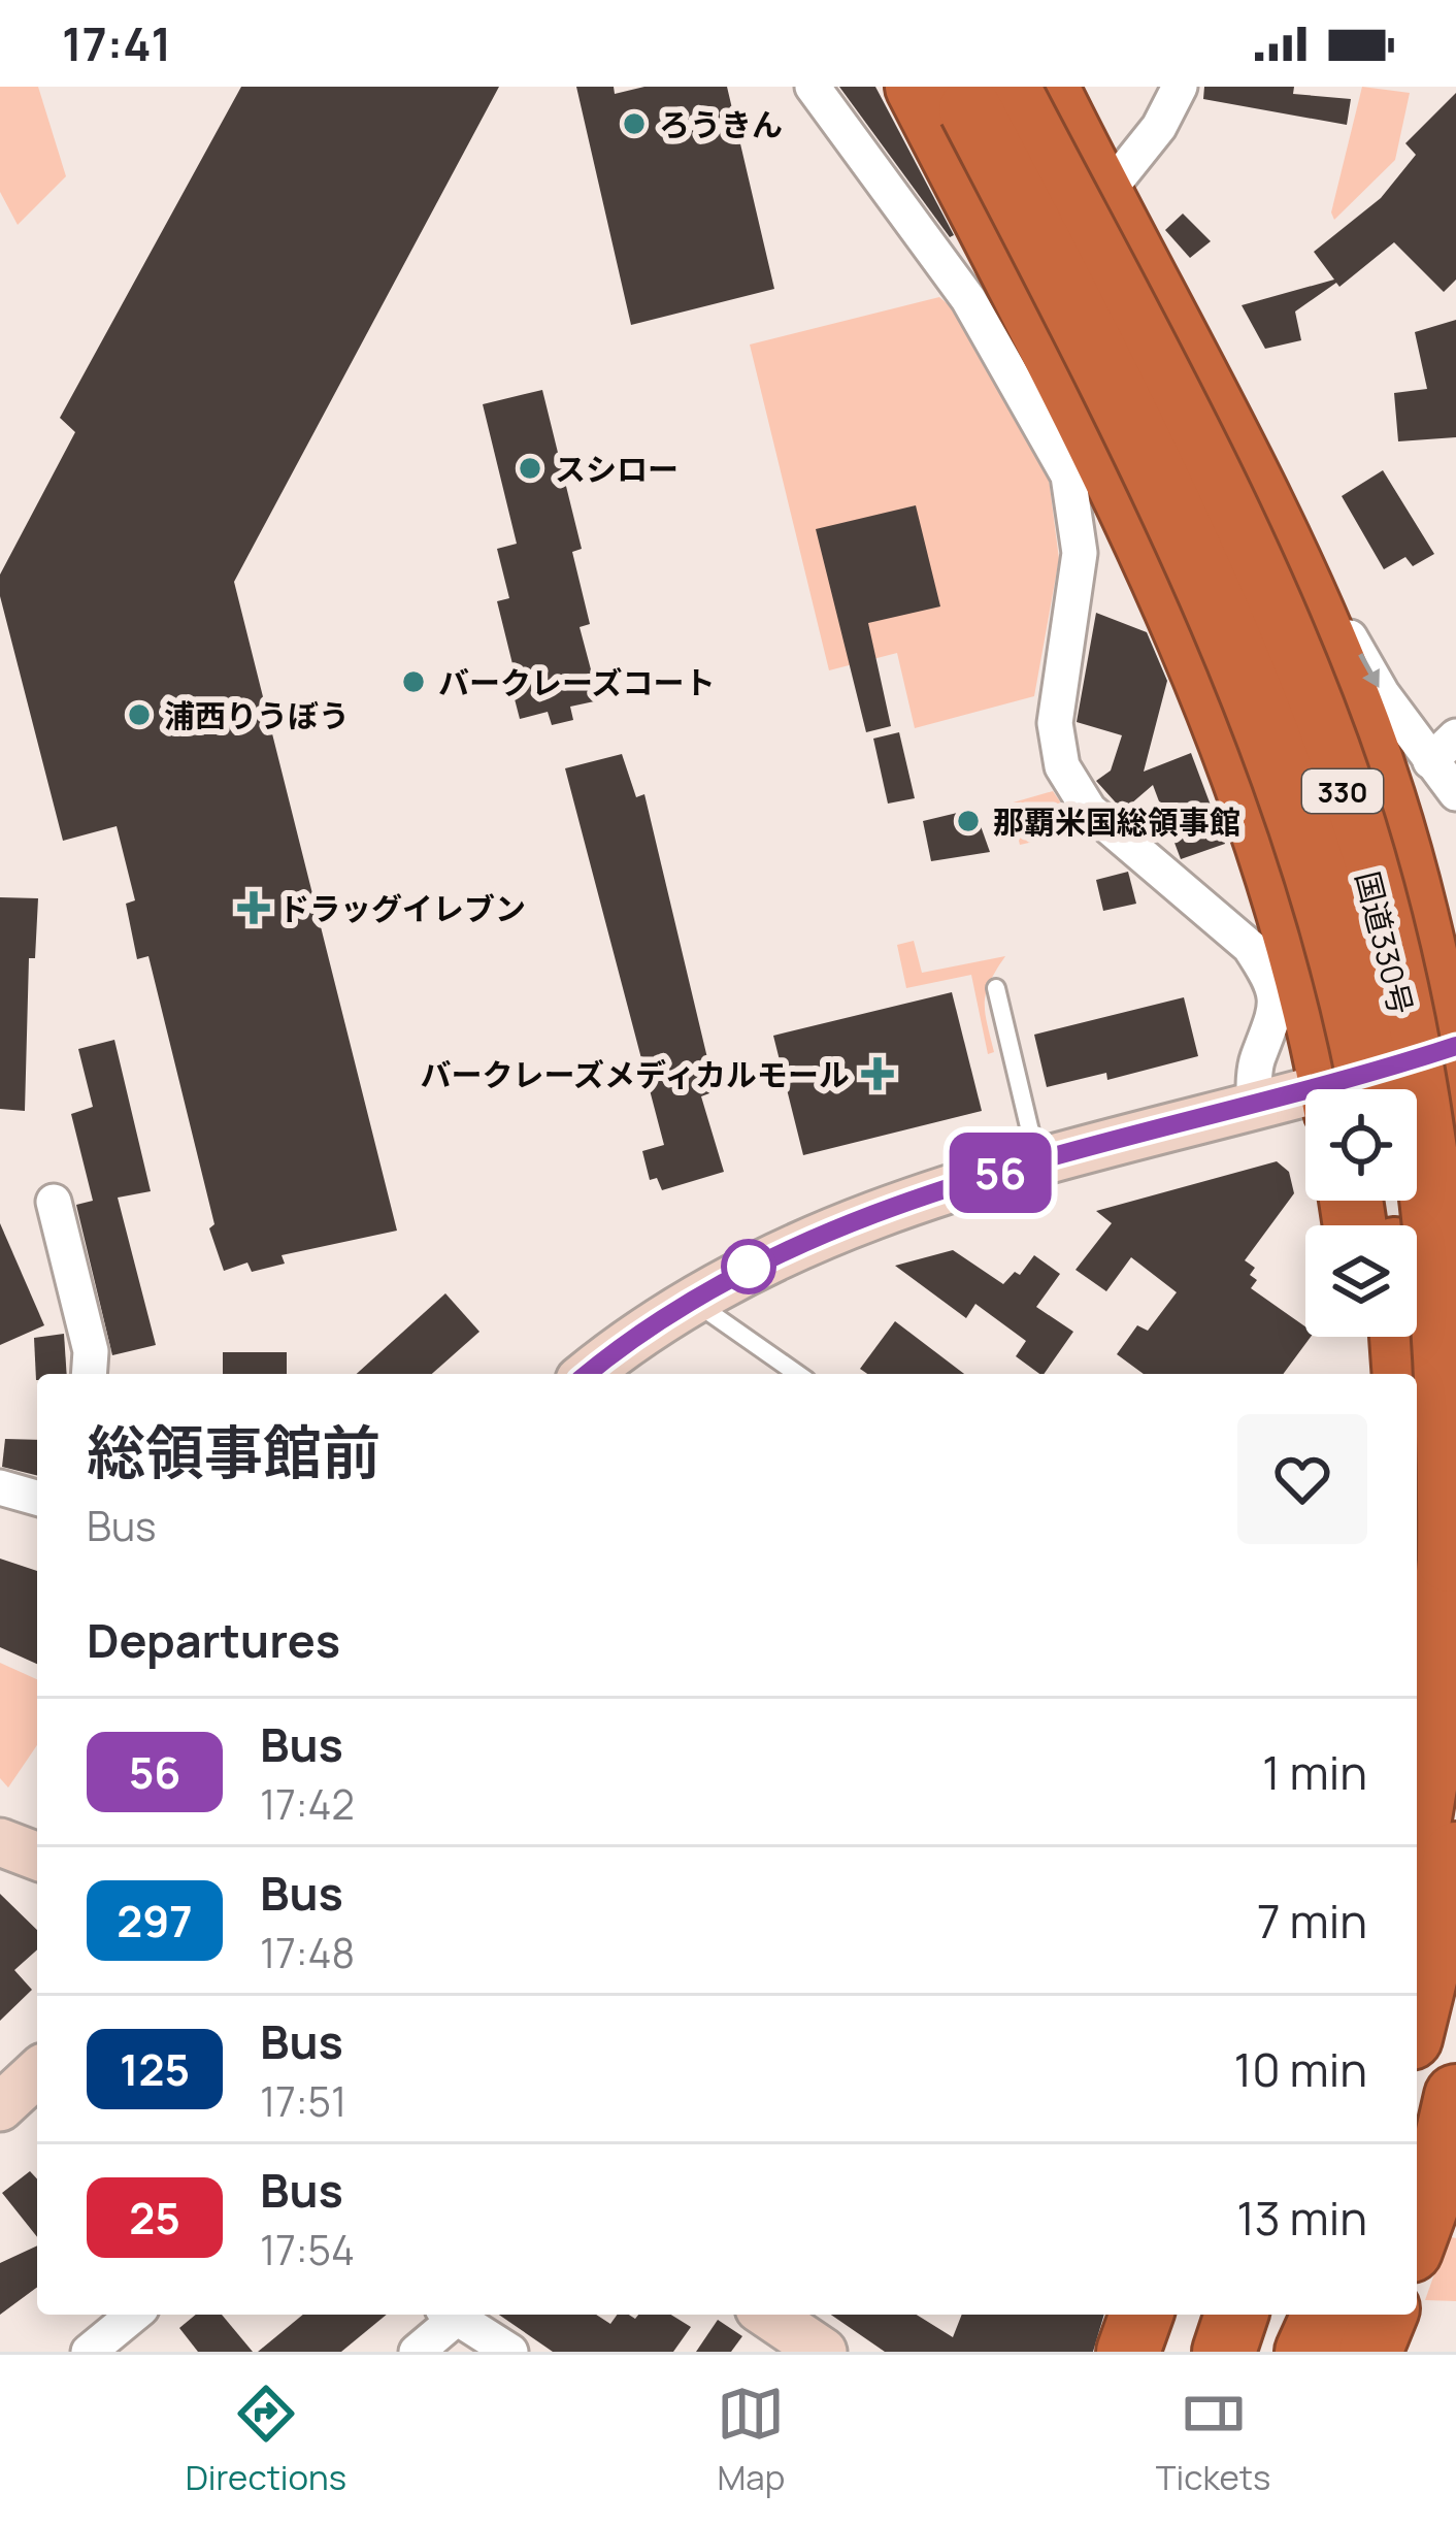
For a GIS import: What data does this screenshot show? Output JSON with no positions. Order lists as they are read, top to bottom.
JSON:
{
  "streets": {
    "highway": ["330", "国道330号"]
  },
  "places": {
    "other": [
      "ろうきん",
      "スシロー",
      "バークレーズコート",
      "浦西りうぼう",
      "那覇米国総領事館"
    ],
    "health": ["ドラッグイレブン", "バークレーズメディカルモール"]
  },
  "lines": ["bus line 56"],
  "page": {
    "status": "17:41",
    "on_map": "56",
    "heading": [
      ["総領事館前", "Bus"],
      "Departures"
    ],
    "list": [
      {
        "mark": "56",
        "name": "Bus",
        "note": "17:42",
        "value": "1 min"
      },
      {
        "mark": "297",
        "name": "Bus",
        "note": "17:48",
        "value": "7 min"
      },
      {
        "mark": "125",
        "name": "Bus",
        "note": "17:51",
        "value": "10 min"
      },
      {
        "mark": "25",
        "name": "Bus",
        "note": "17:54",
        "value": "13 min"
      }
    ],
    "tabs": ["Directions", "Map", "Tickets"]
  }
}
